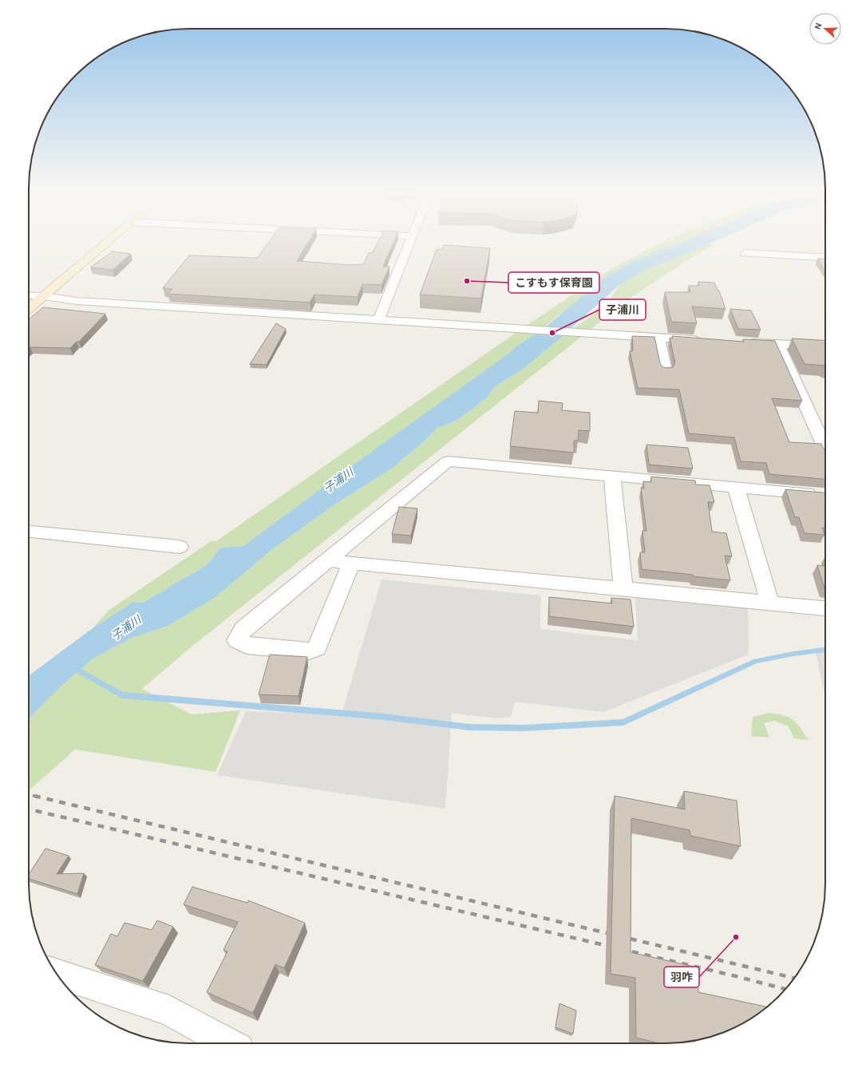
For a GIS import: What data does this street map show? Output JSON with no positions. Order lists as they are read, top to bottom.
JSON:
{
  "water": ["子浦川"],
  "places": ["こすもす保育園", "子浦川", "羽咋"],
  "north": "left"
}
